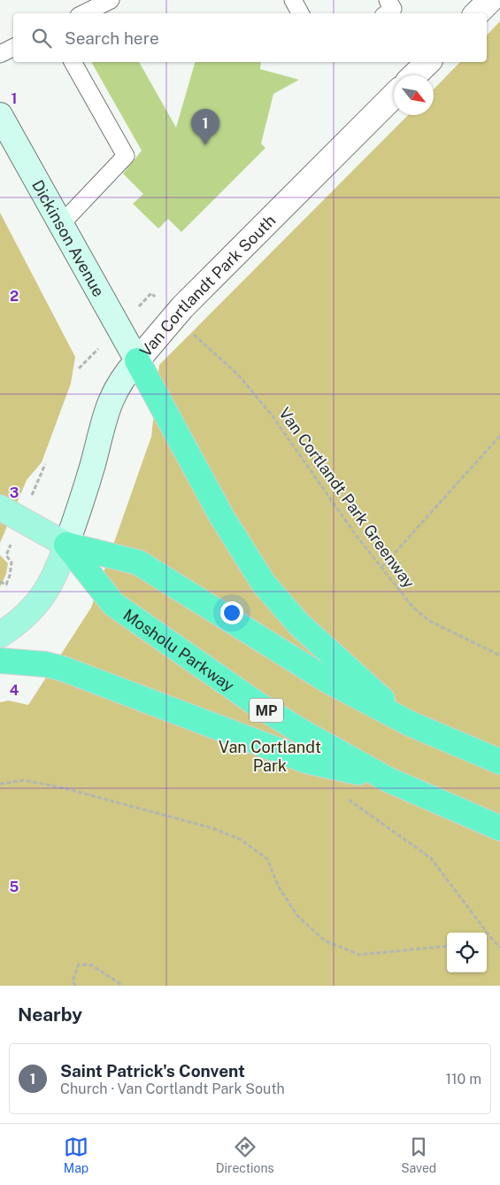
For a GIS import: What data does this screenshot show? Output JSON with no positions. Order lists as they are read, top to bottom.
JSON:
{
  "streets": {
    "highway": ["Mosholu Parkway", "MP"],
    "main road": ["Dickinson Avenue", "Van Cortlandt Park South"],
    "path": ["Van Cortlandt Park Greenway"]
  },
  "crossings": [
    ["Dickinson Avenue", "Van Cortlandt Park South"],
    ["Van Cortlandt Park South", "Mosholu Parkway"]
  ],
  "parks": ["Van Cortlandt Park"],
  "north": "bottom right",
  "page": {
    "search": "Search here",
    "pins": "1",
    "heading": "Nearby",
    "list": [
      {
        "mark": "1",
        "name": "Saint Patrick's Convent",
        "note": "Church · Van Cortlandt Park South",
        "value": "110 m"
      }
    ],
    "nav": ["Map", "Directions", "Saved"]
  },
  "grid": {
    "rows": [
      "1",
      "2",
      "3",
      "4",
      "5"
    ]
  }
}
